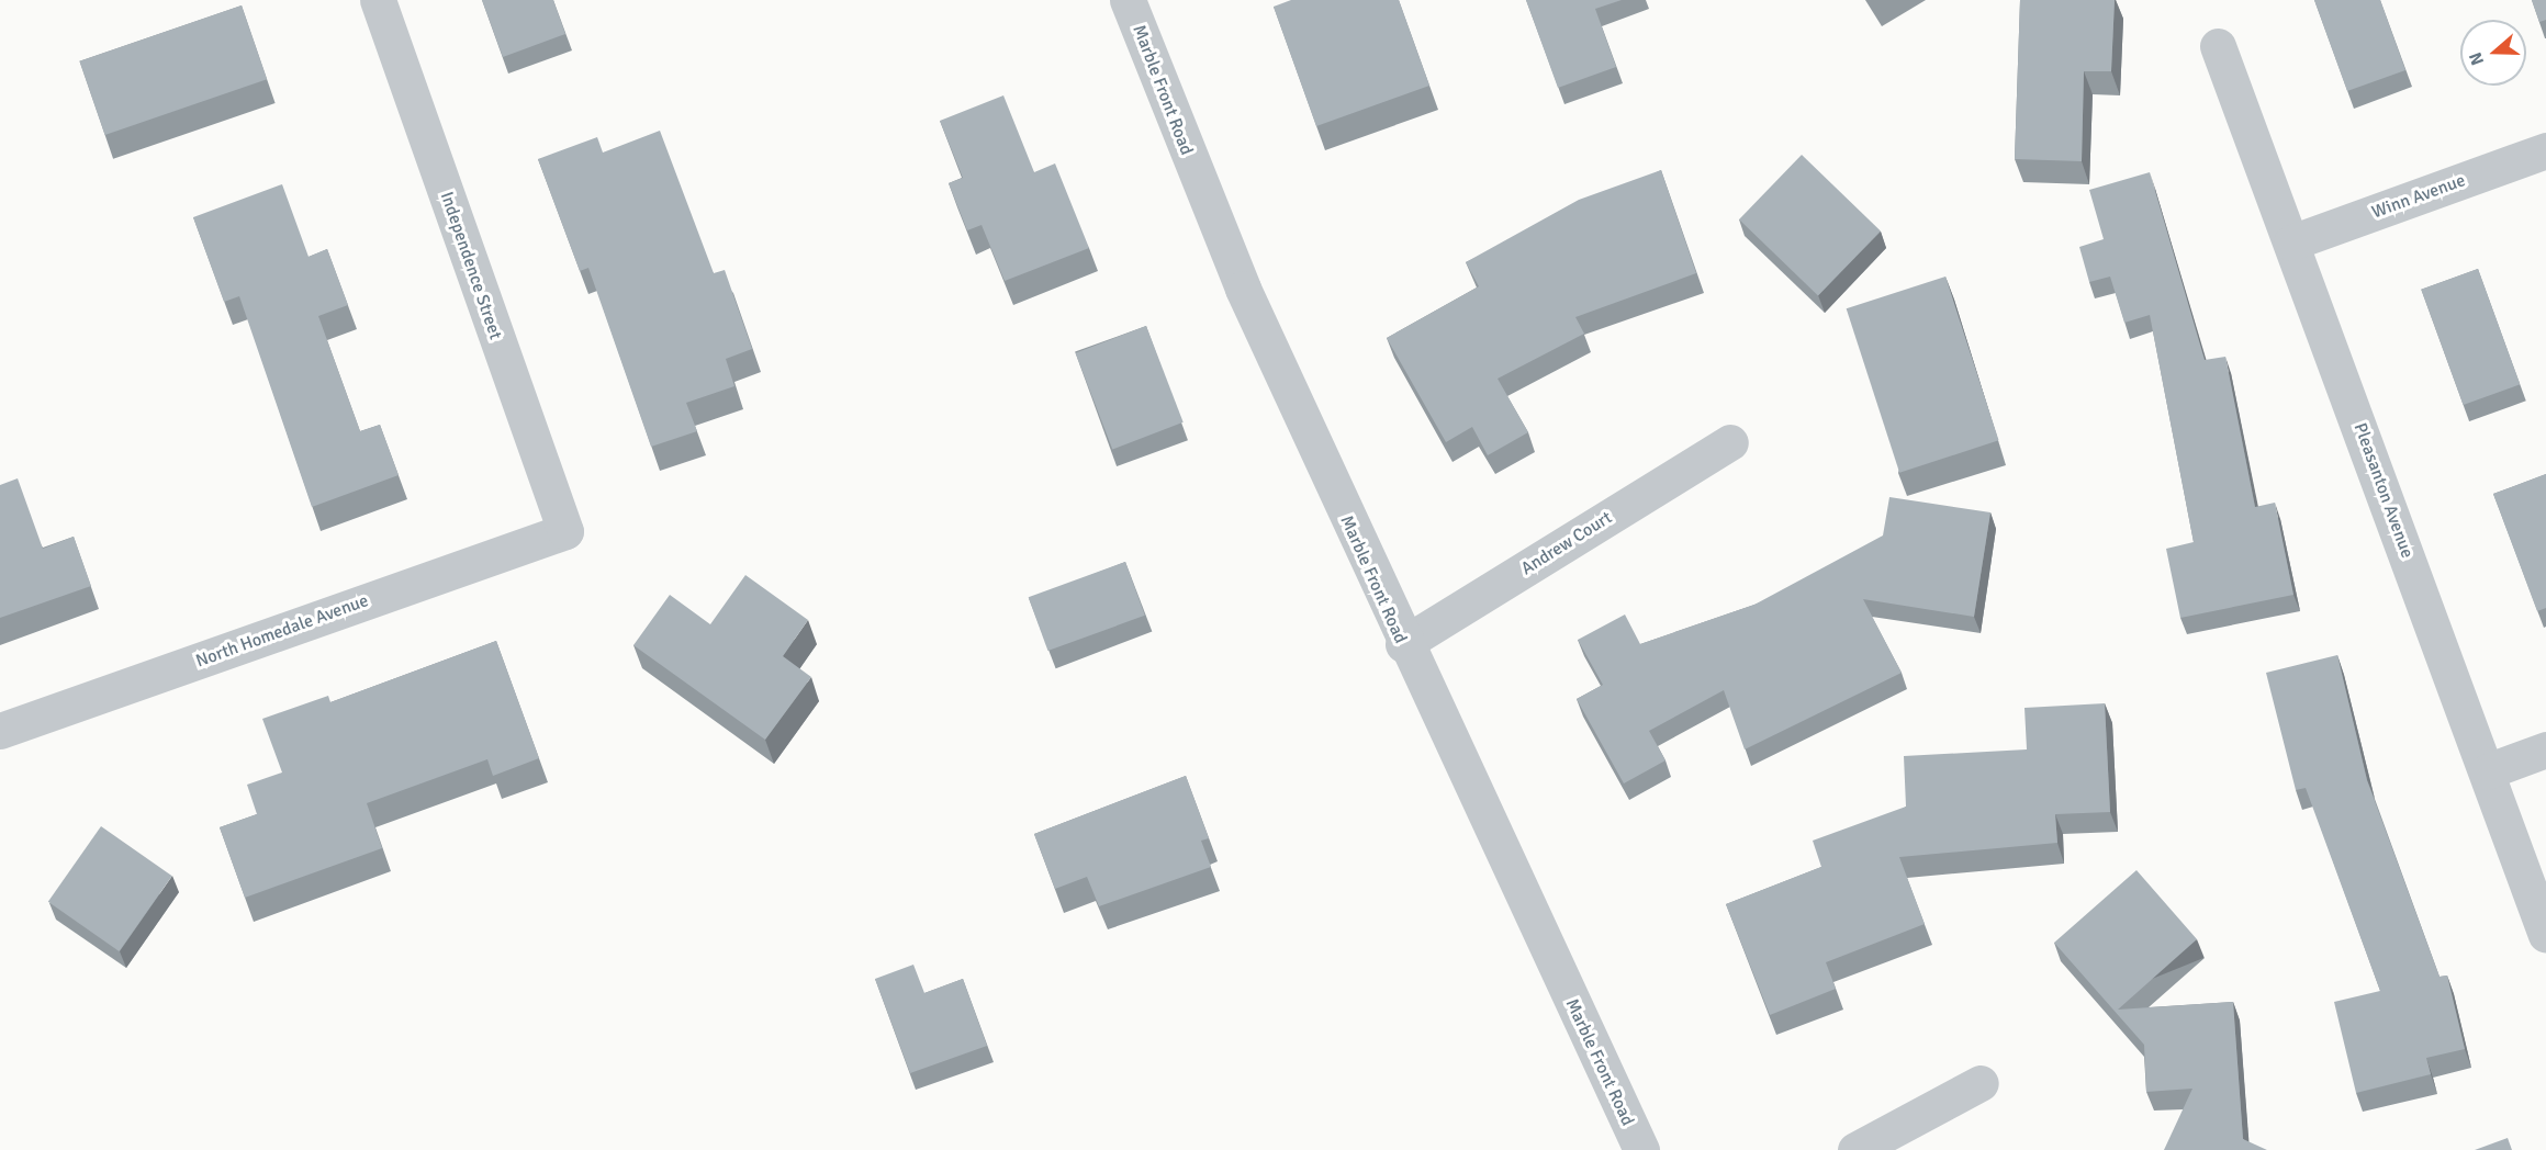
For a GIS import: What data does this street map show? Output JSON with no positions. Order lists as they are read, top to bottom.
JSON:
{
  "streets": {
    "street": [
      "Marble Front Road",
      "Winn Avenue",
      "Independence Street",
      "Pleasanton Avenue",
      "Andrew Court",
      "North Homedale Avenue"
    ]
  },
  "crossings": [
    ["Marble Front Road", "Andrew Court"],
    ["Winn Avenue", "Pleasanton Avenue"],
    ["Independence Street", "North Homedale Avenue"]
  ],
  "north": "left"
}
